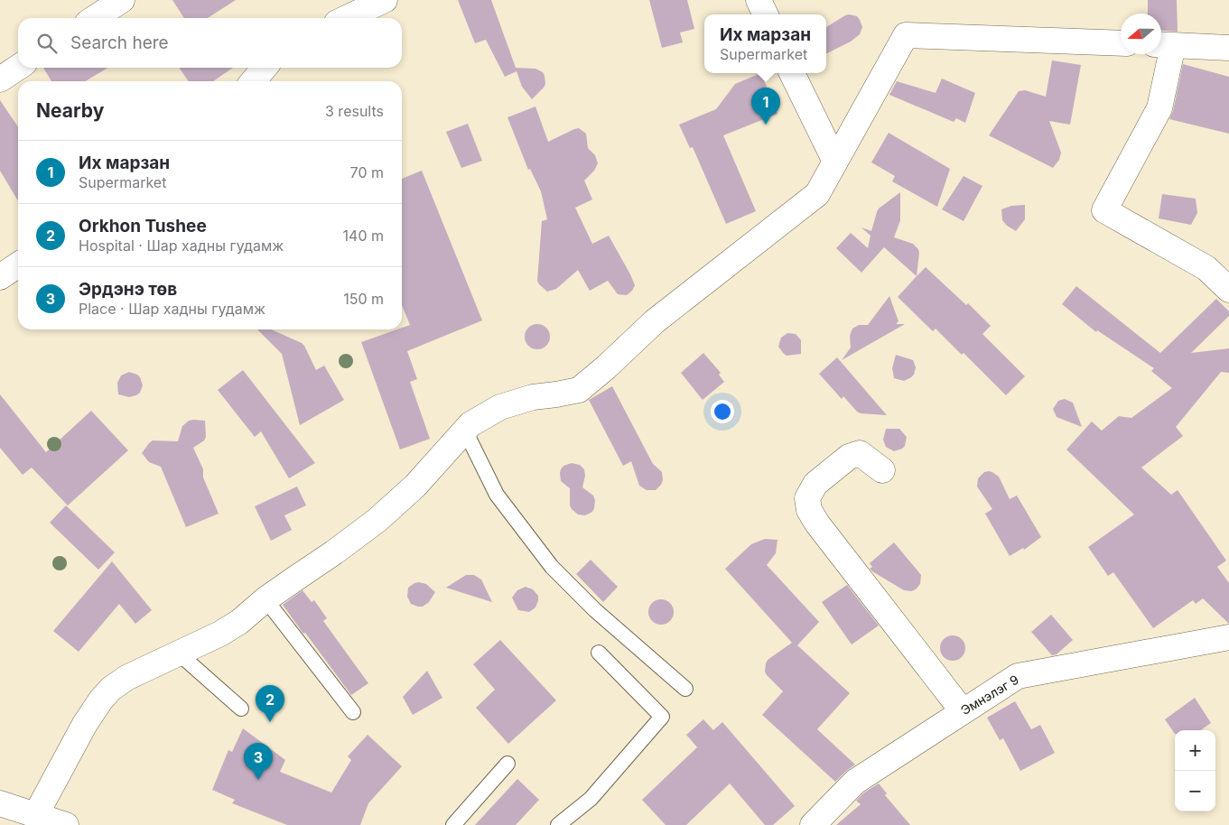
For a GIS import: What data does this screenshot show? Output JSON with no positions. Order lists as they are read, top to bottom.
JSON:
{
  "streets": {
    "street": ["Эмнэлэг 9"]
  },
  "north": "left",
  "page": {
    "popup": ["Их марзан", "Supermarket"],
    "search": "Search here",
    "heading": ["Nearby", "3 results"],
    "pins": ["1", "2", "3"],
    "list": [
      {
        "mark": "1",
        "name": "Их марзан",
        "note": "Supermarket",
        "value": "70 m"
      },
      {
        "mark": "2",
        "name": "Orkhon Tushee",
        "note": "Hospital · Шар хадны гудамж",
        "value": "140 m"
      },
      {
        "mark": "3",
        "name": "Эрдэнэ төв",
        "note": "Place · Шар хадны гудамж",
        "value": "150 m"
      }
    ],
    "map_buttons": ["+", "−"]
  }
}
